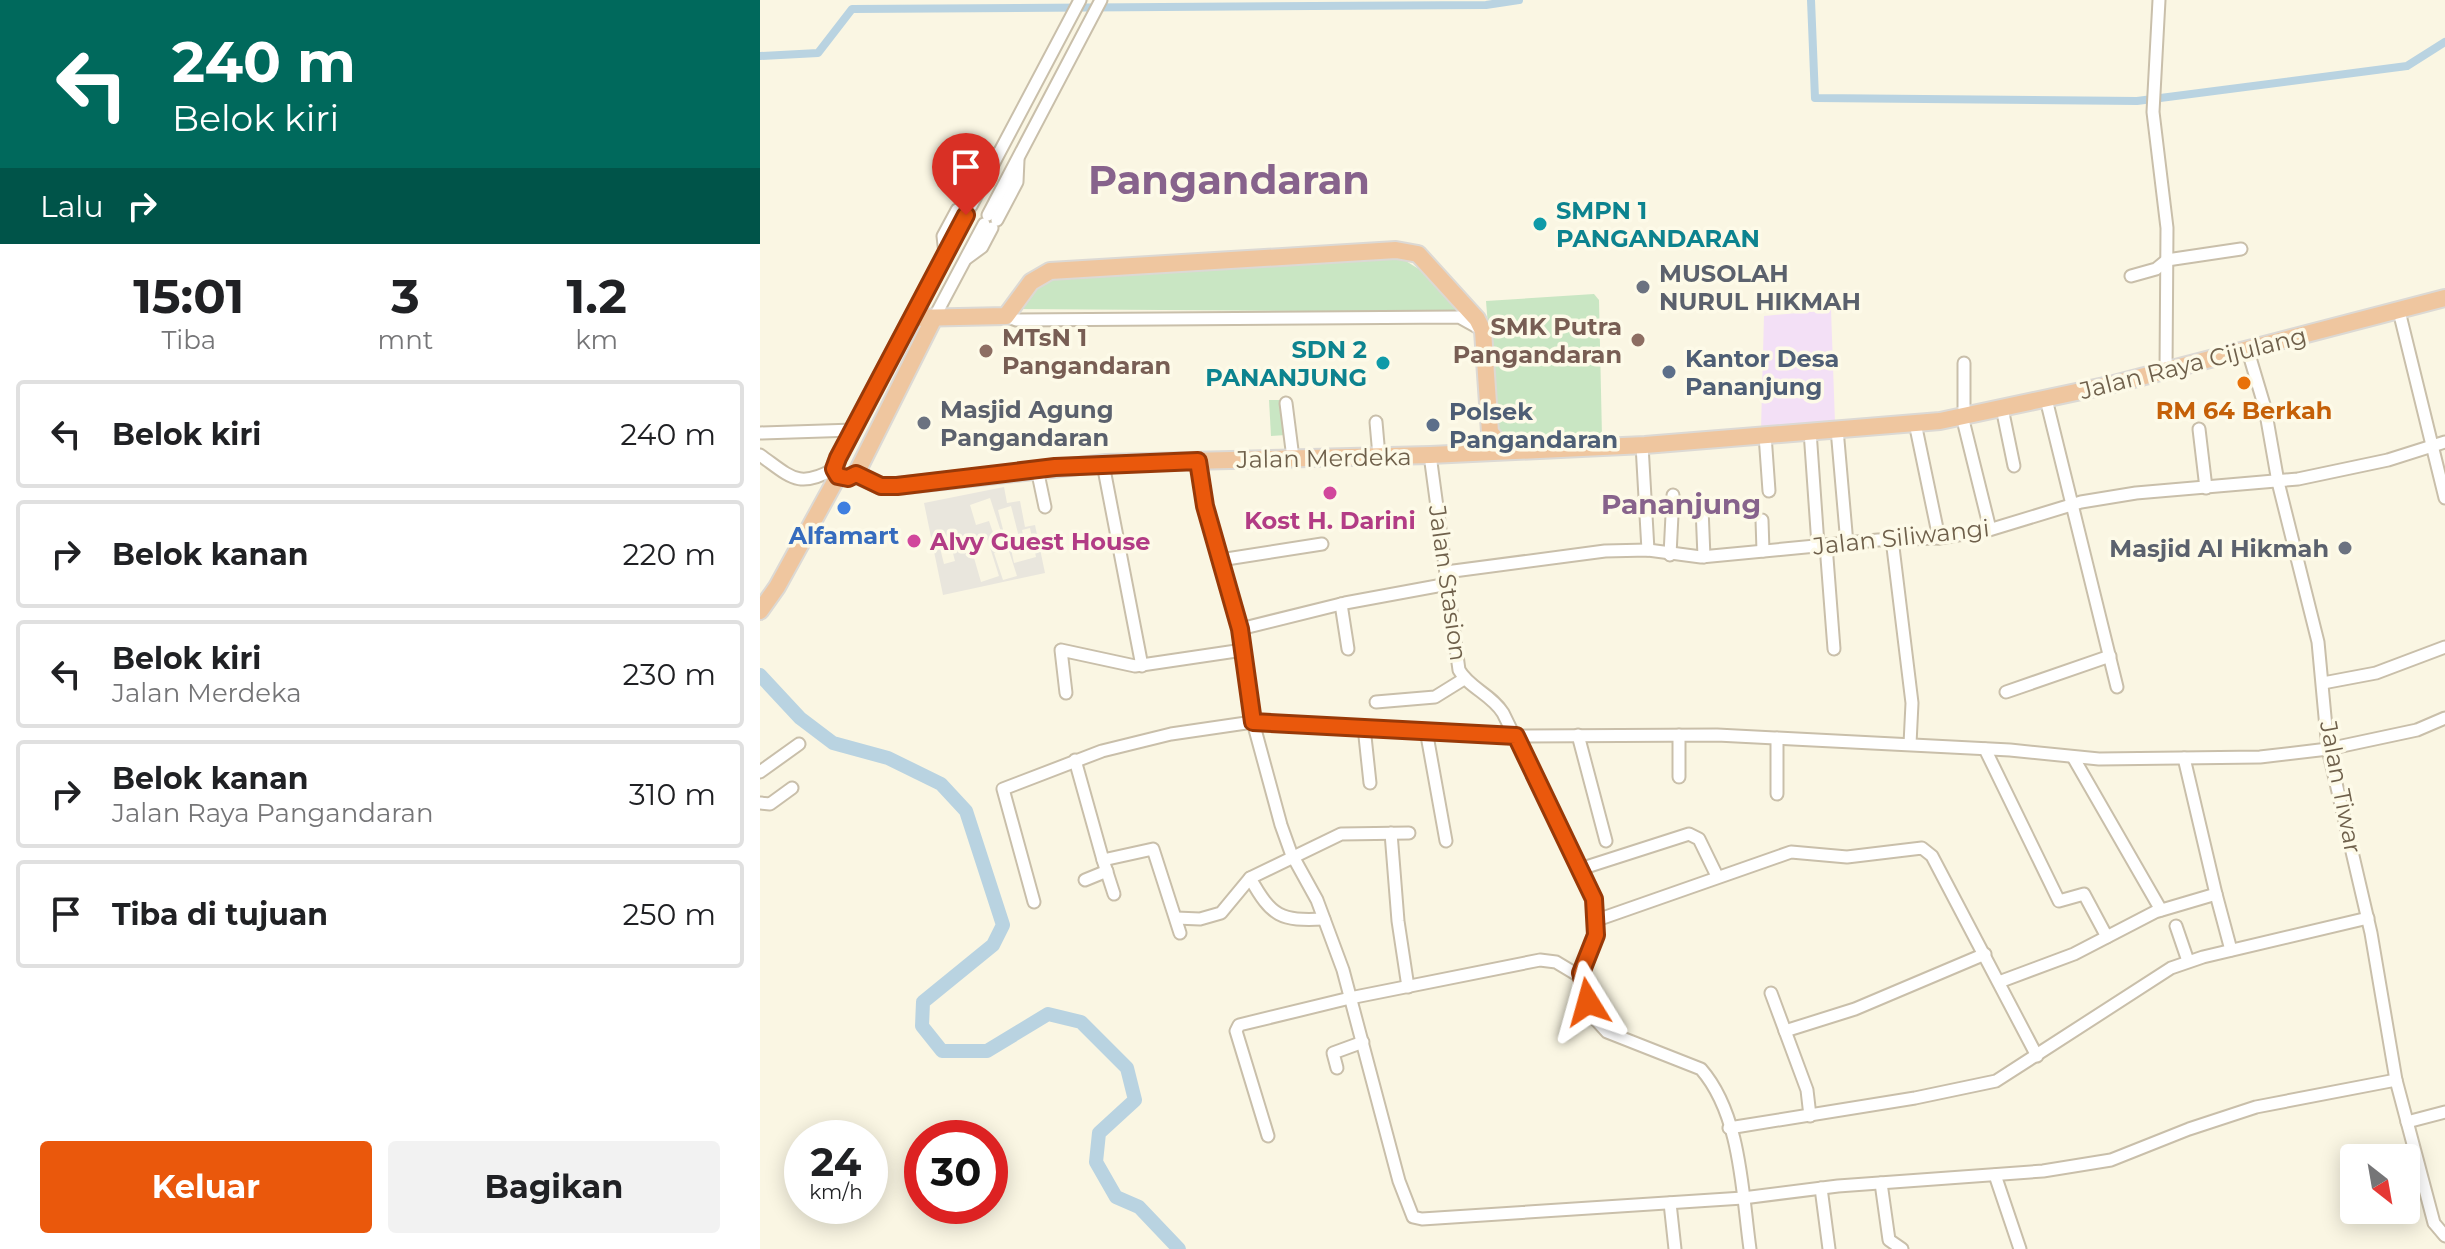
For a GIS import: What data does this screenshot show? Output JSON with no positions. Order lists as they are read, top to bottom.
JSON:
{
  "streets": {
    "highway": ["Jalan Raya Cijulang", "Jalan Merdeka"],
    "street": ["Jalan Siliwangi", "Jalan Stasion", "Jalan Tiwar"]
  },
  "crossings": [
    ["Jalan Raya Cijulang", "Jalan Merdeka"],
    ["Jalan Raya Cijulang", "Jalan Tiwar"],
    ["Jalan Merdeka", "Jalan Stasion"],
    ["Jalan Siliwangi", "Jalan Stasion"],
    ["Jalan Siliwangi", "Jalan Tiwar"]
  ],
  "districts": ["Pangandaran", "Pananjung"],
  "places": [
    "SMPN 1 PANGANDARAN",
    "MUSOLAH NURUL HIKMAH",
    "SMK Putra Pangandaran",
    "MTsN 1 Pangandaran",
    "SDN 2 PANANJUNG",
    "Kantor Desa Pananjung",
    "RM 64 Berkah",
    "Masjid Agung Pangandaran",
    "Polsek Pangandaran",
    "Kost H. Darini",
    "Alfamart",
    "Alvy Guest House",
    "Masjid Al Hikmah"
  ],
  "north": "bottom right",
  "page": {
    "turn": ["240 m", "Belok kiri"],
    "then": "Lalu",
    "eta": [
      "15:01",
      "Tiba",
      "3",
      "mnt",
      "1.2",
      "km"
    ],
    "list": [
      {
        "name": "Belok kiri",
        "value": "240 m"
      },
      {
        "name": "Belok kanan",
        "value": "220 m"
      },
      {
        "name": "Belok kiri",
        "note": "Jalan Merdeka",
        "value": "230 m"
      },
      {
        "name": "Belok kanan",
        "note": "Jalan Raya Pangandaran",
        "value": "310 m"
      },
      {
        "name": "Tiba di tujuan",
        "value": "250 m"
      }
    ],
    "speed": "24 km/h",
    "limit": "30",
    "buttons": ["Keluar", "Bagikan"]
  }
}
